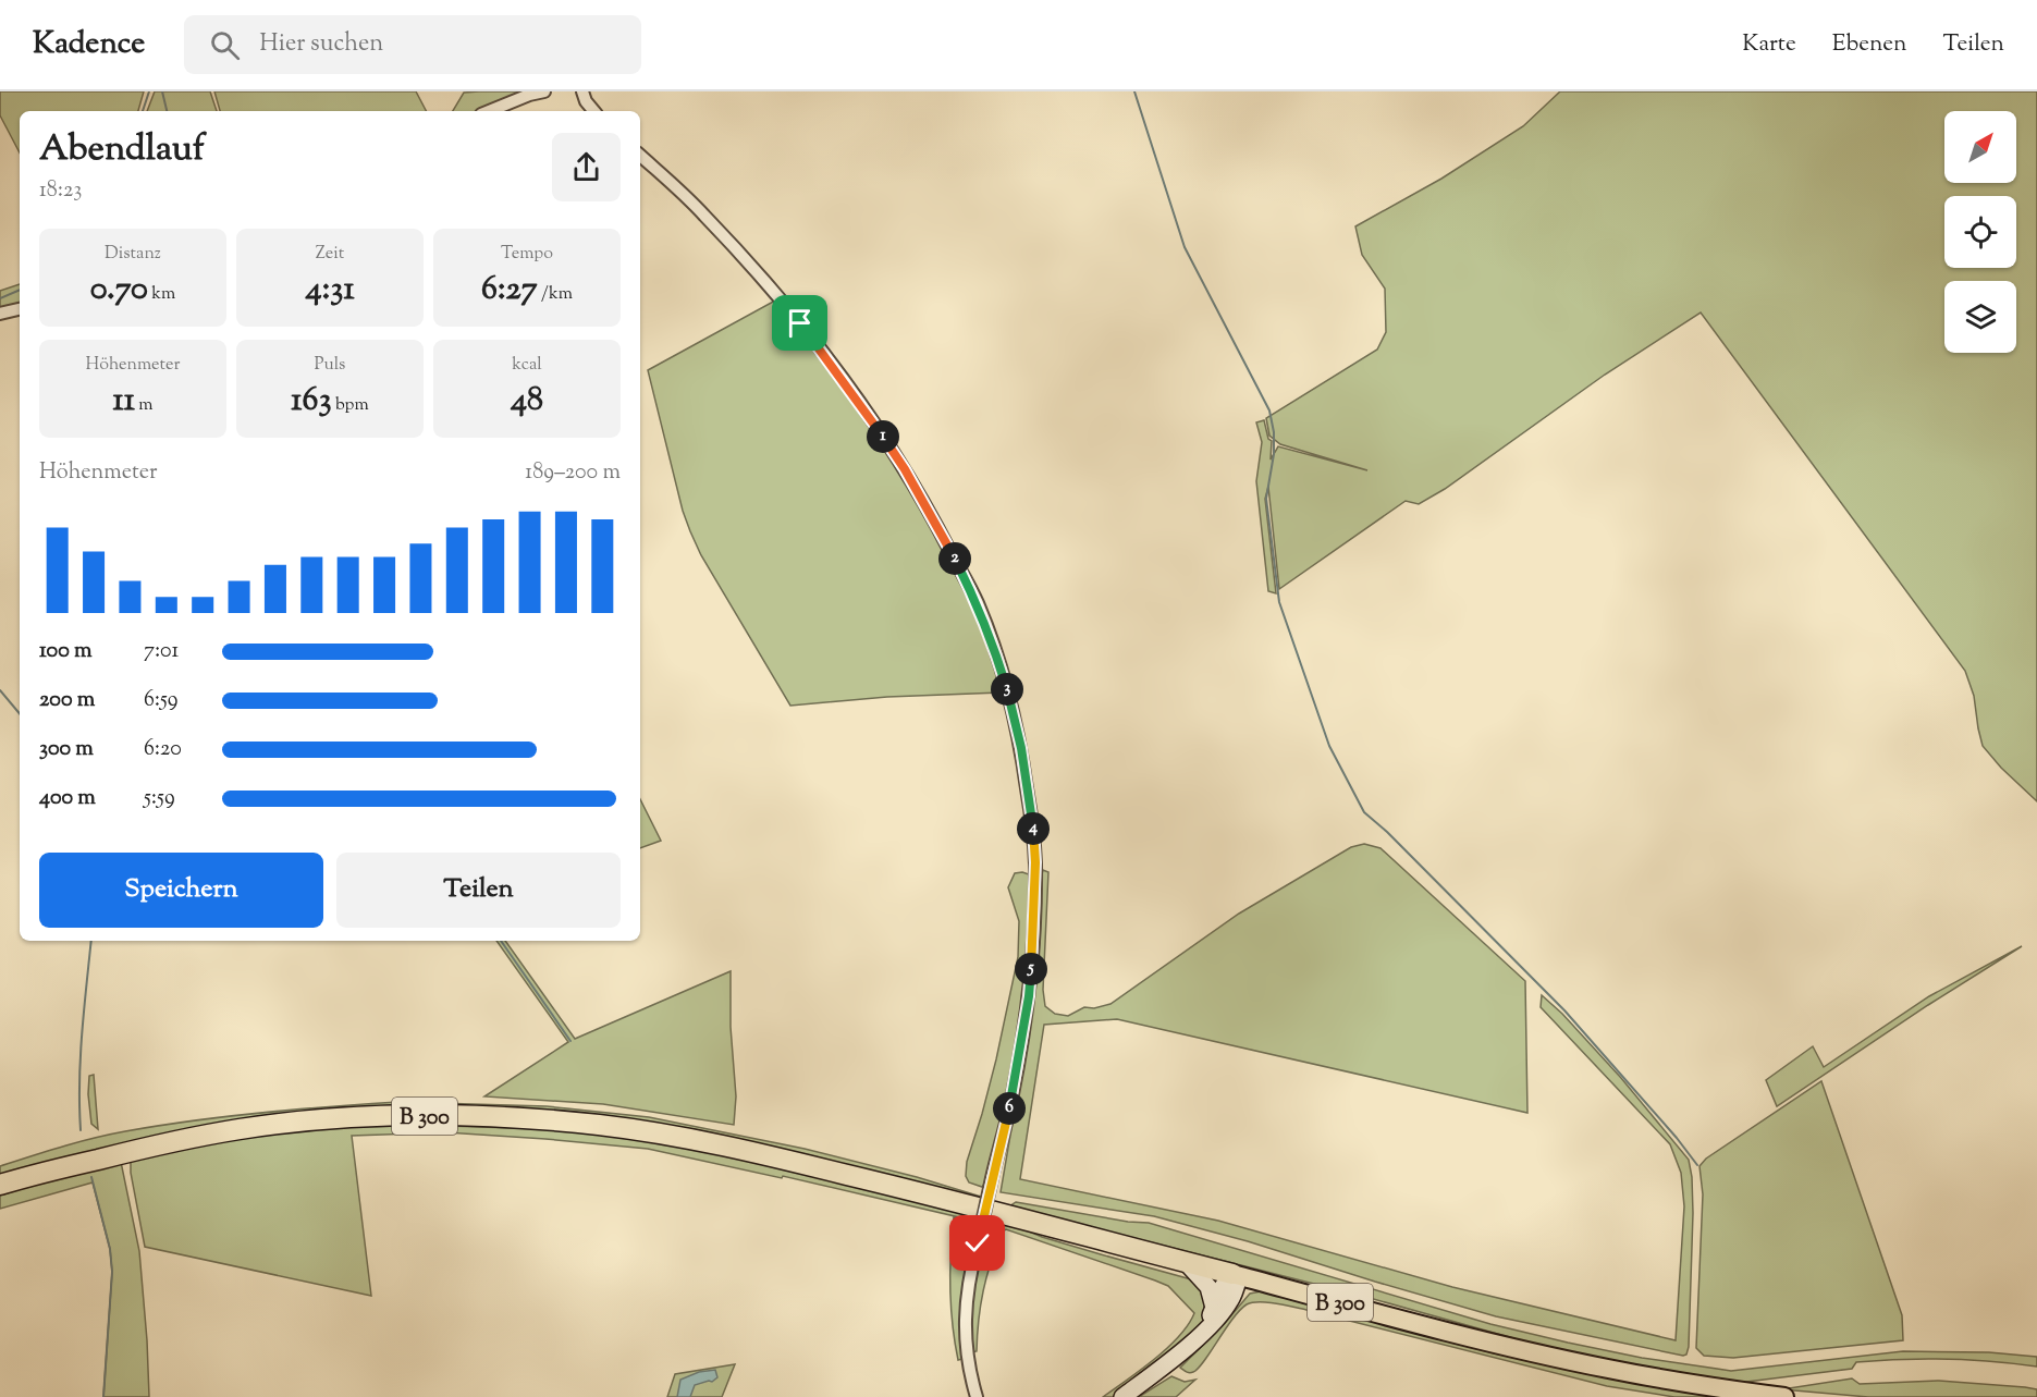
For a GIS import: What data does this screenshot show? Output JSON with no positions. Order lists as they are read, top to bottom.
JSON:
{
  "streets": {
    "highway": ["B 300"]
  },
  "north": "top right",
  "page": {
    "header": "Kadence",
    "search": "Hier suchen",
    "nav": ["Karte", "Ebenen", "Teilen"],
    "heading": ["Abendlauf", "18:23"],
    "stats": [
      ["Distanz", "0.70 km"],
      ["Zeit", "4:31"],
      ["Tempo", "6:27 /km"],
      ["Höhenmeter", "11 m"],
      ["Puls", "163 bpm"],
      ["kcal", "48"]
    ],
    "pins": [
      "1",
      "2",
      "3",
      "4",
      "5",
      "6"
    ],
    "chart": ["Höhenmeter", "189–200 m"],
    "list": [
      {
        "name": "100 m",
        "note": "7:01"
      },
      {
        "name": "200 m",
        "note": "6:59"
      },
      {
        "name": "300 m",
        "note": "6:20"
      },
      {
        "name": "400 m",
        "note": "5:59"
      }
    ],
    "buttons": ["Speichern", "Teilen"]
  }
}
